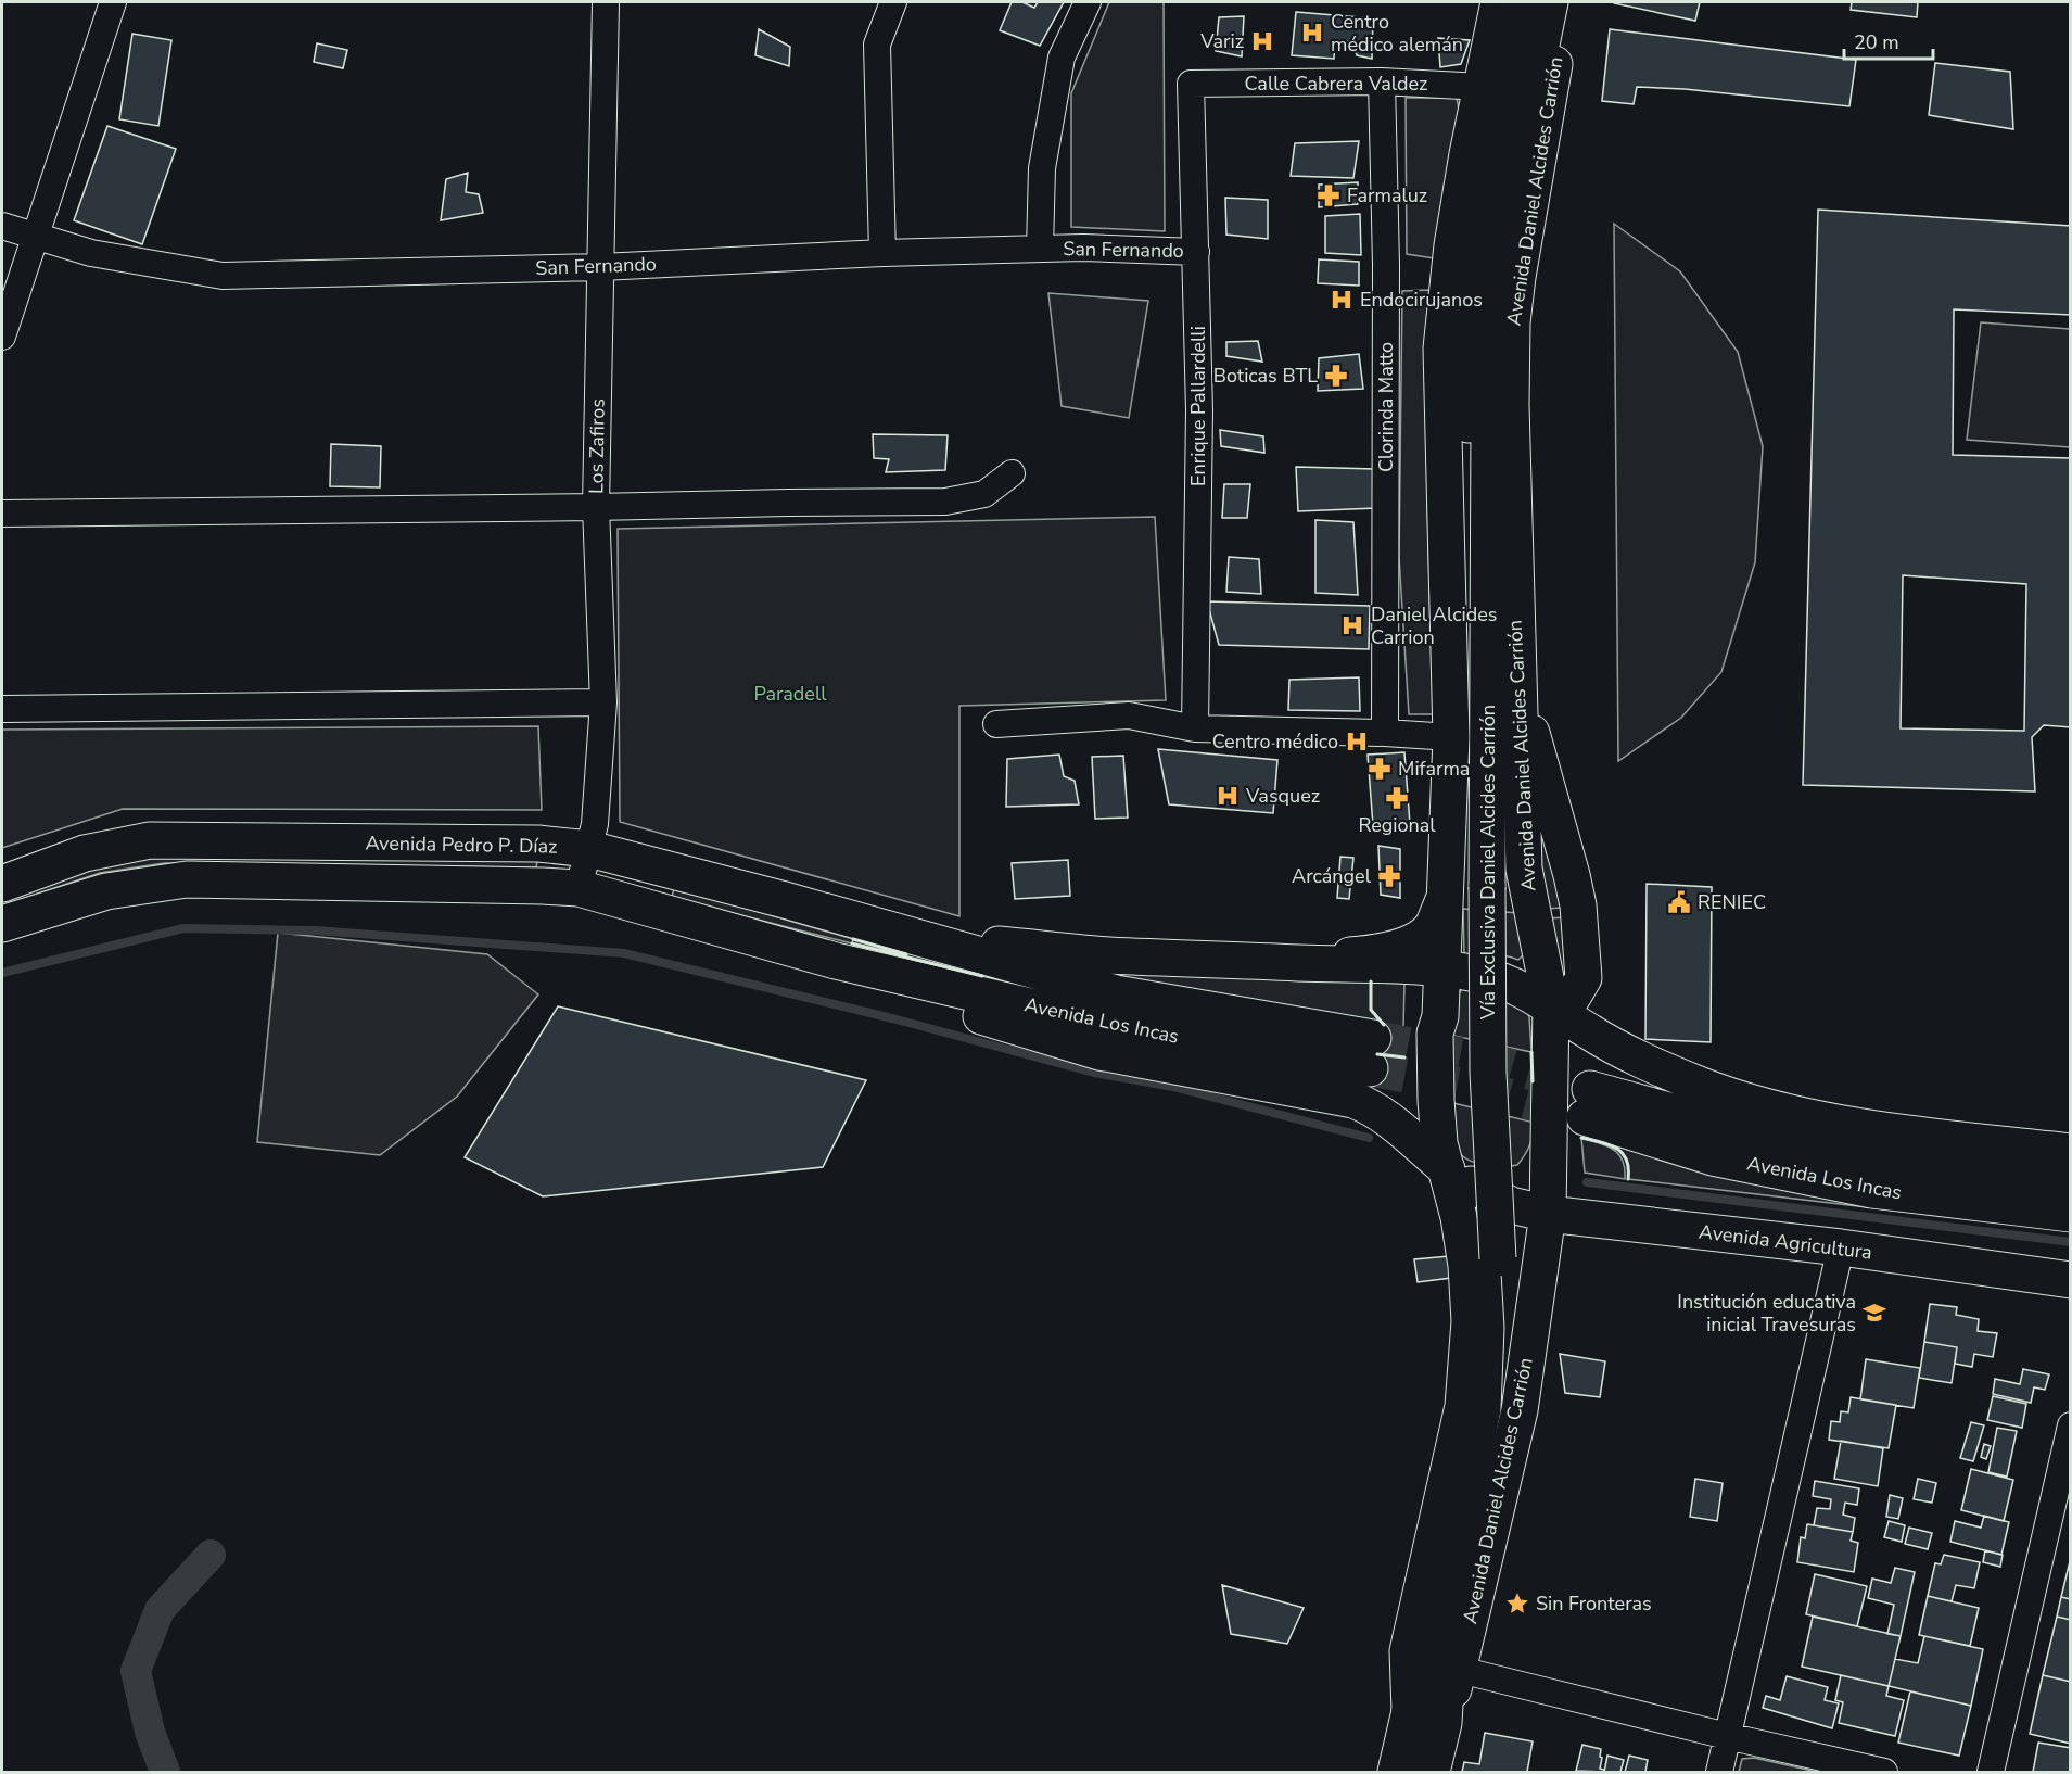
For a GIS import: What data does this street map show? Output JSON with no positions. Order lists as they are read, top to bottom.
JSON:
{
  "streets": {
    "main road": [
      "Avenida Daniel Alcides Carrión",
      "Avenida Pedro P. Díaz",
      "Vía Exclusiva Daniel Alcides Carrión",
      "Avenida Los Incas",
      "Avenida Agricultura"
    ],
    "street": [
      "Calle Cabrera Valdez",
      "San Fernando",
      "Enrique Pallardelli",
      "Clorinda Matto",
      "Los Zafiros"
    ]
  },
  "crossings": [
    ["Calle Cabrera Valdez", "Enrique Pallardelli"],
    ["Calle Cabrera Valdez", "Clorinda Matto"],
    ["Avenida Daniel Alcides Carrión", "Vía Exclusiva Daniel Alcides Carrión"],
    ["Avenida Daniel Alcides Carrión", "Avenida Agricultura"],
    ["San Fernando", "Enrique Pallardelli"],
    ["San Fernando", "Los Zafiros"],
    ["Los Zafiros", "Avenida Pedro P. Díaz"],
    ["Avenida Pedro P. Díaz", "Avenida Los Incas"],
    ["Avenida Pedro P. Díaz", "Avenida Agricultura"],
    ["Avenida Los Incas", "Avenida Agricultura"]
  ],
  "parks": ["Paradell"],
  "places": {
    "hospital": [
      "Centro médico alemán",
      "Variz",
      "Endocirujanos",
      "Daniel Alcides Carrion",
      "Centro médico",
      "Vasquez"
    ],
    "pharmacy": [
      "Farmaluz",
      "Boticas BTL",
      "Mifarma",
      "Regional",
      "Arcángel"
    ],
    "public building": ["RENIEC"],
    "school or university": ["Institución educativa inicial Travesuras"],
    "place": ["Sin Fronteras"]
  },
  "scale_bar": "20 m"
}
